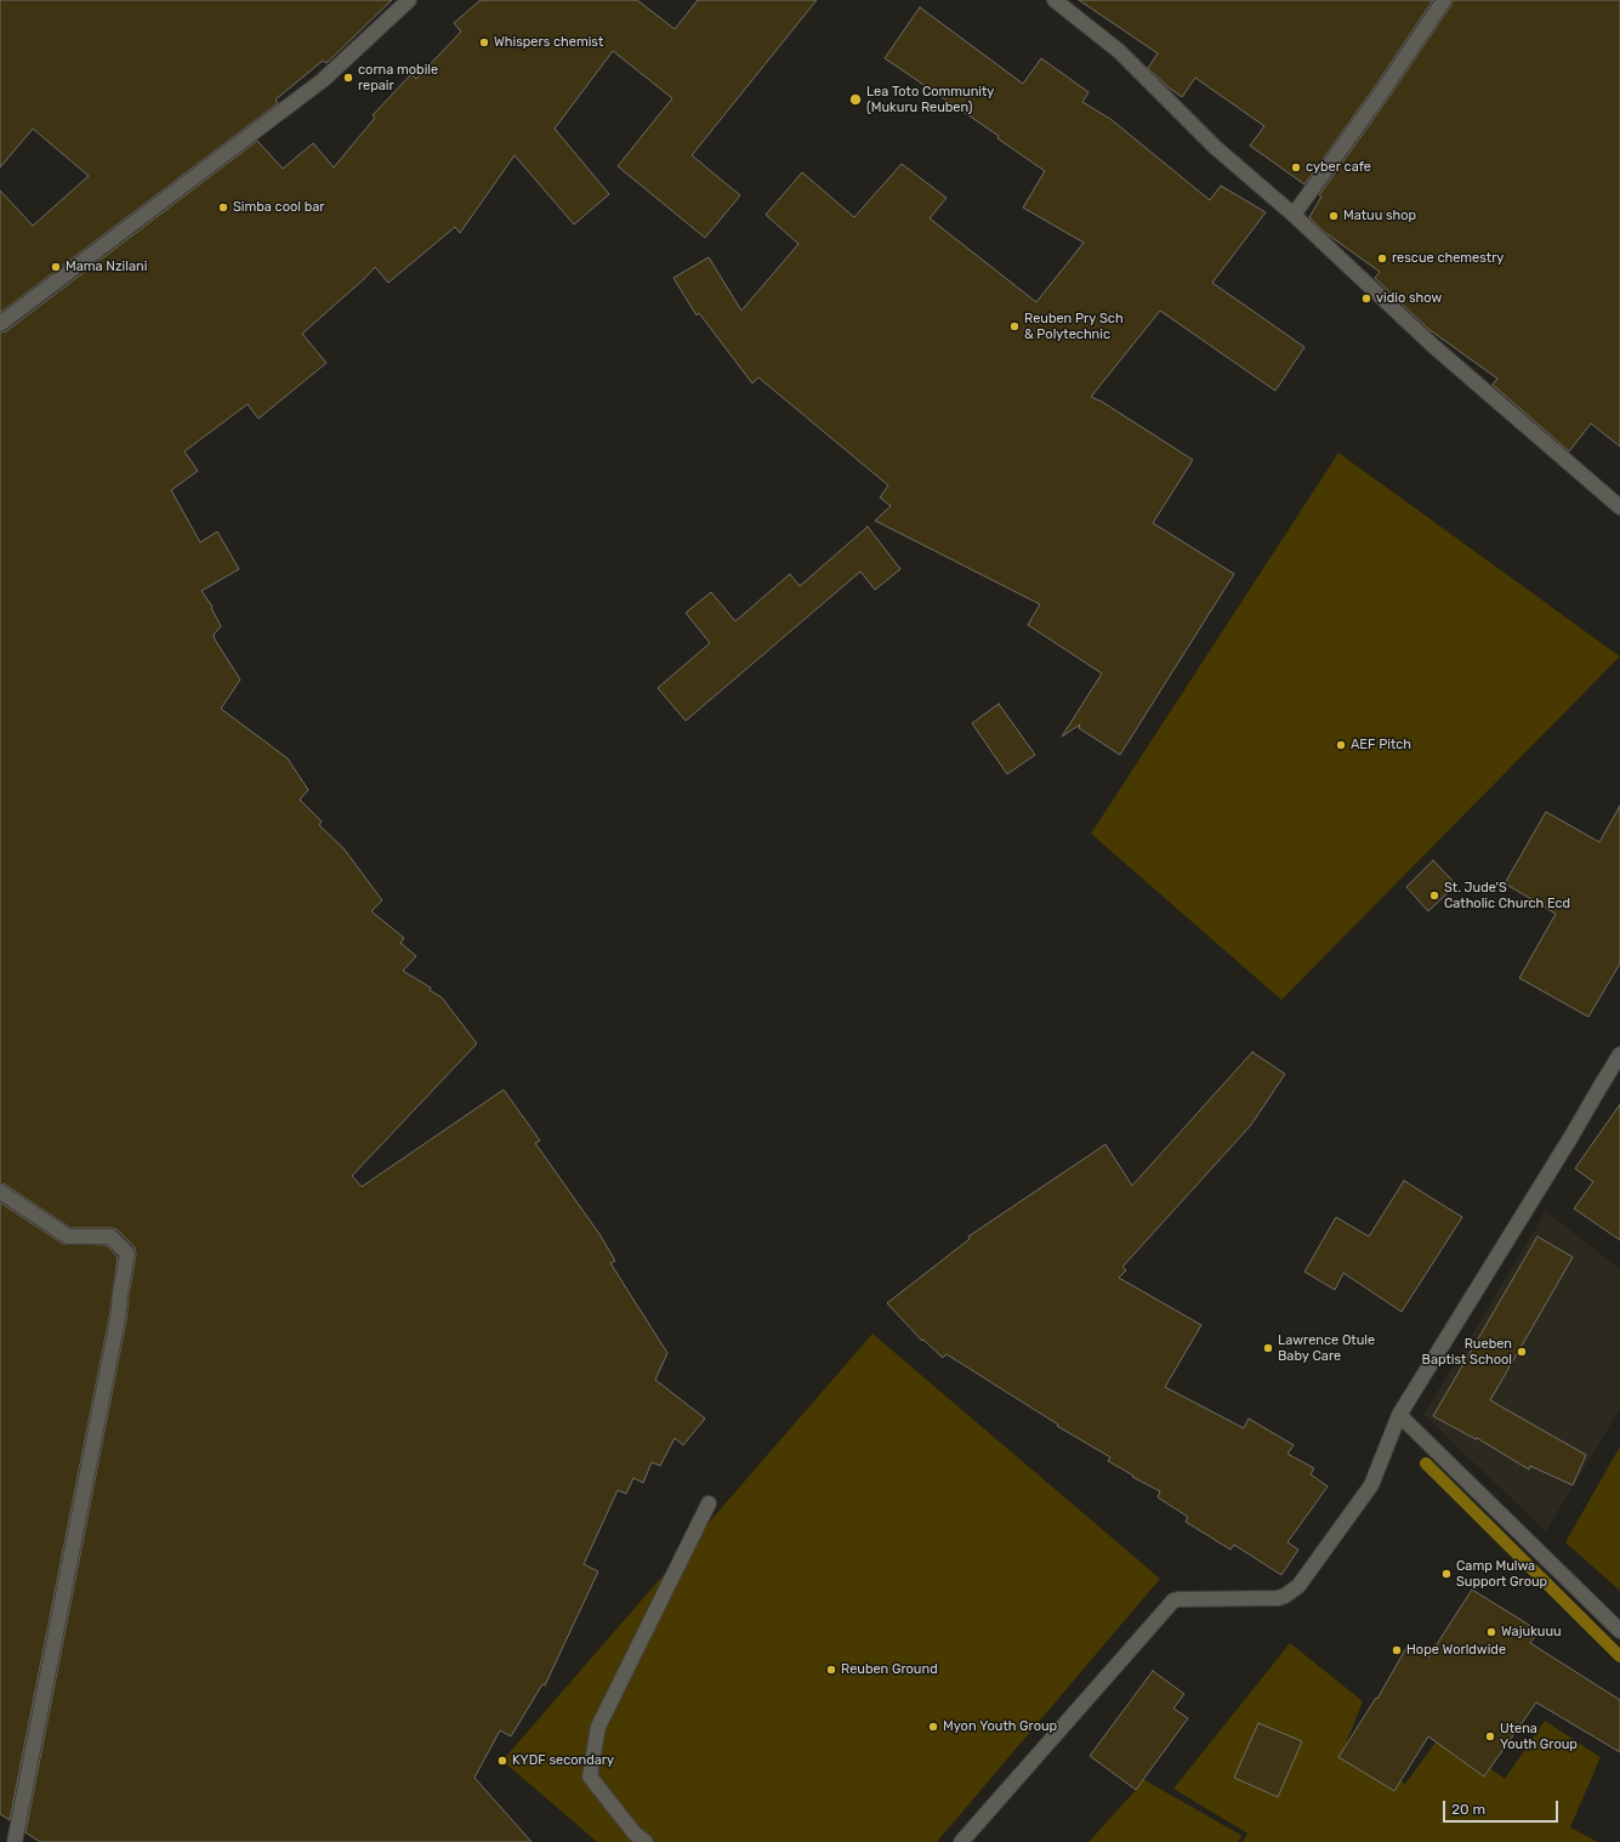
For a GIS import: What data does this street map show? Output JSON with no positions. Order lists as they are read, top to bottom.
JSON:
{
  "places": [
    "Whispers chemist",
    "corna mobile repair",
    "Lea Toto Community (Mukuru Reuben)",
    "cyber cafe",
    "Simba cool bar",
    "Matuu shop",
    "rescue chemestry",
    "Mama Nzilani",
    "vidio show",
    "Reuben Pry Sch & Polytechnic",
    "AEF Pitch",
    "St. Jude'S Catholic Church Ecd",
    "Lawrence Otule Baby Care",
    "Rueben Baptist School",
    "Camp Mulwa Support Group",
    "Wajukuuu",
    "Hope Worldwide",
    "Reuben Ground",
    "Myon Youth Group",
    "Utena Youth Group",
    "KYDF secondary"
  ],
  "scale_bar": "20 m"
}
